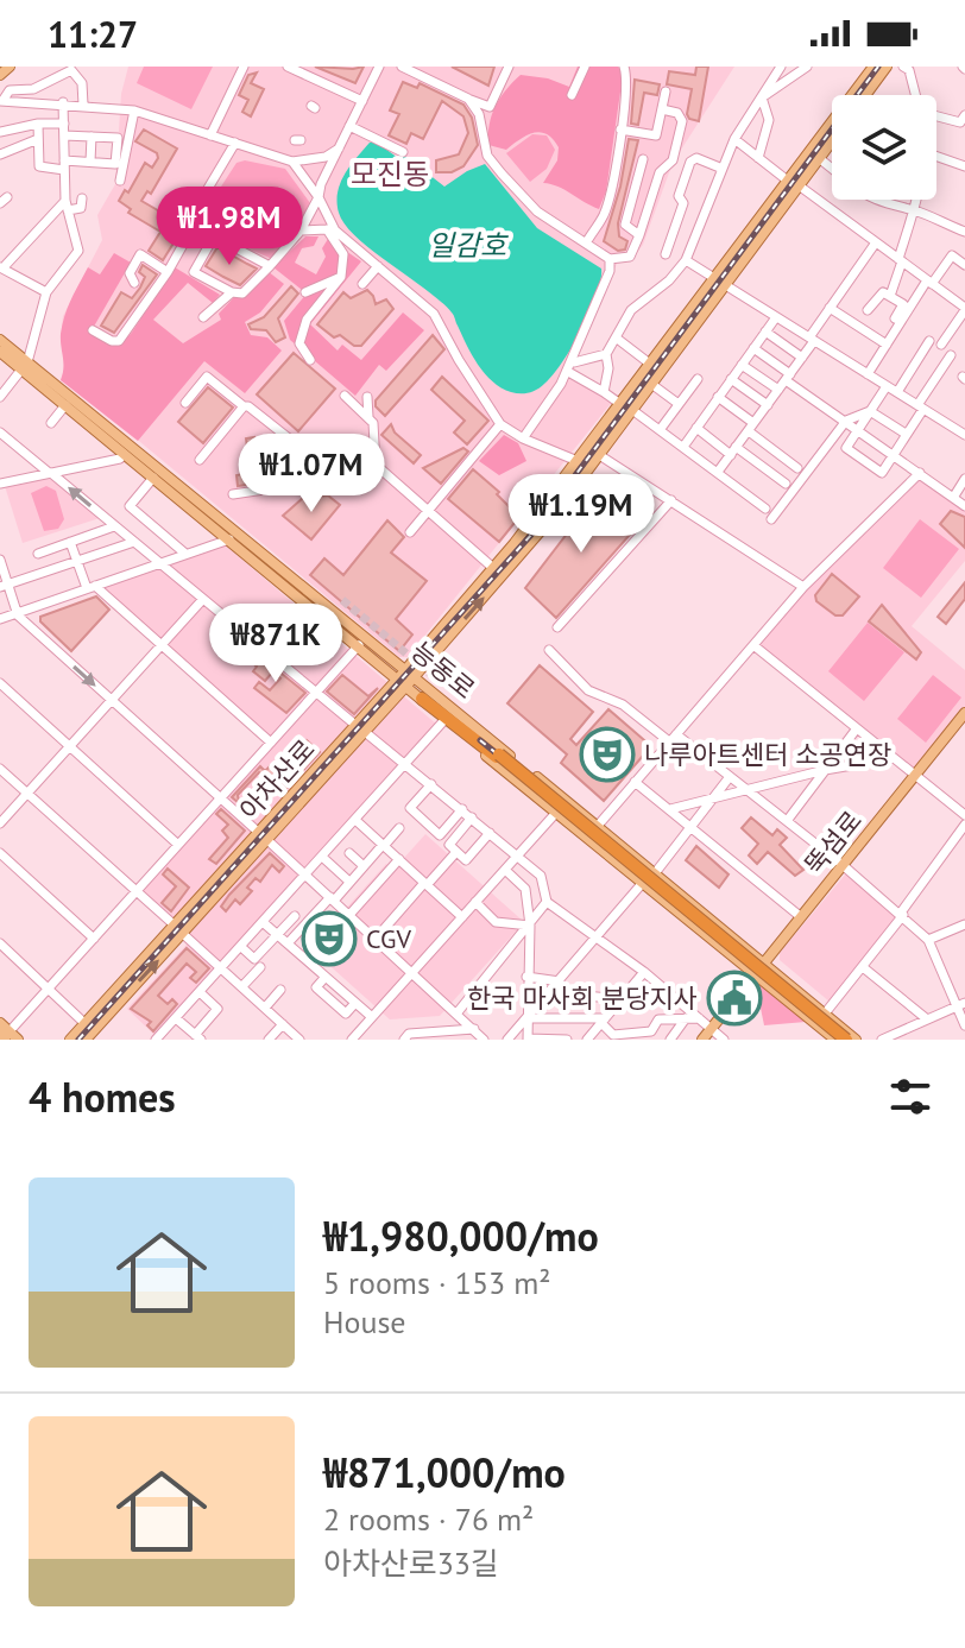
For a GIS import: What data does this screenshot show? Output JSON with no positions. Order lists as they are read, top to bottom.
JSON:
{
  "streets": {
    "main road": ["능동로", "아차산로", "뚝섬로"]
  },
  "crossings": [
    ["능동로", "아차산로"],
    ["능동로", "뚝섬로"]
  ],
  "districts": ["모진동"],
  "water": ["일감호"],
  "places": {
    "theatre": ["나루아트센터 소공연장", "CGV"],
    "public building": ["한국 마사회 분당지사"]
  },
  "page": {
    "status": "11:27",
    "price": [
      "₩1.98M",
      "₩1.07M",
      "₩1.19M",
      "₩871K"
    ],
    "heading": "4 homes",
    "list": [
      {
        "name": "₩1,980,000/mo",
        "note": "5 rooms · 153 m² · House"
      },
      {
        "name": "₩871,000/mo",
        "note": "2 rooms · 76 m² · 아차산로33길"
      }
    ]
  }
}
